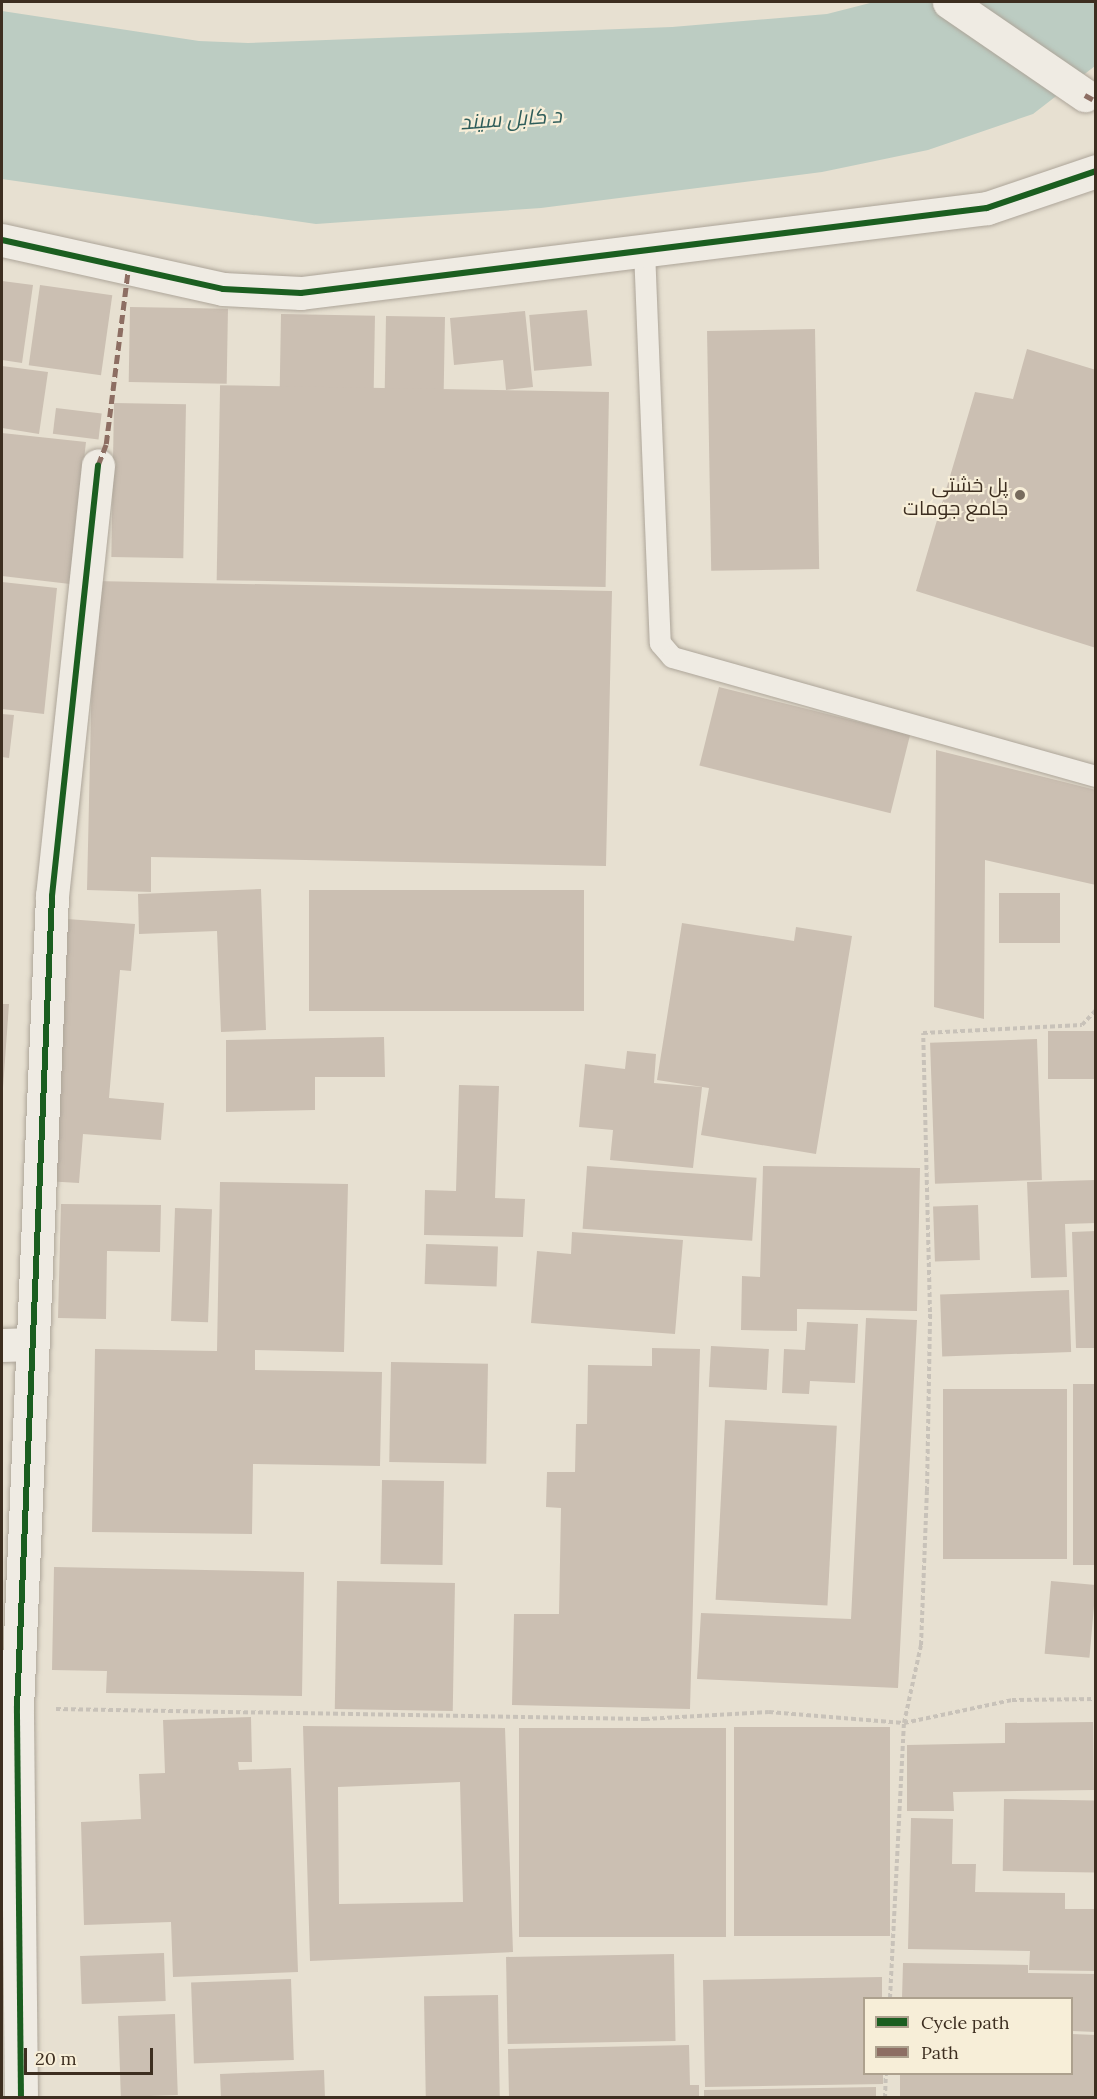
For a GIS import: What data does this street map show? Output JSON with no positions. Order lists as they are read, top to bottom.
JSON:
{
  "water": ["د کابل سيند"],
  "places": ["پل خشتی جامع جومات"],
  "legend": ["Cycle path", "Path"],
  "scale_bar": "20 m"
}
